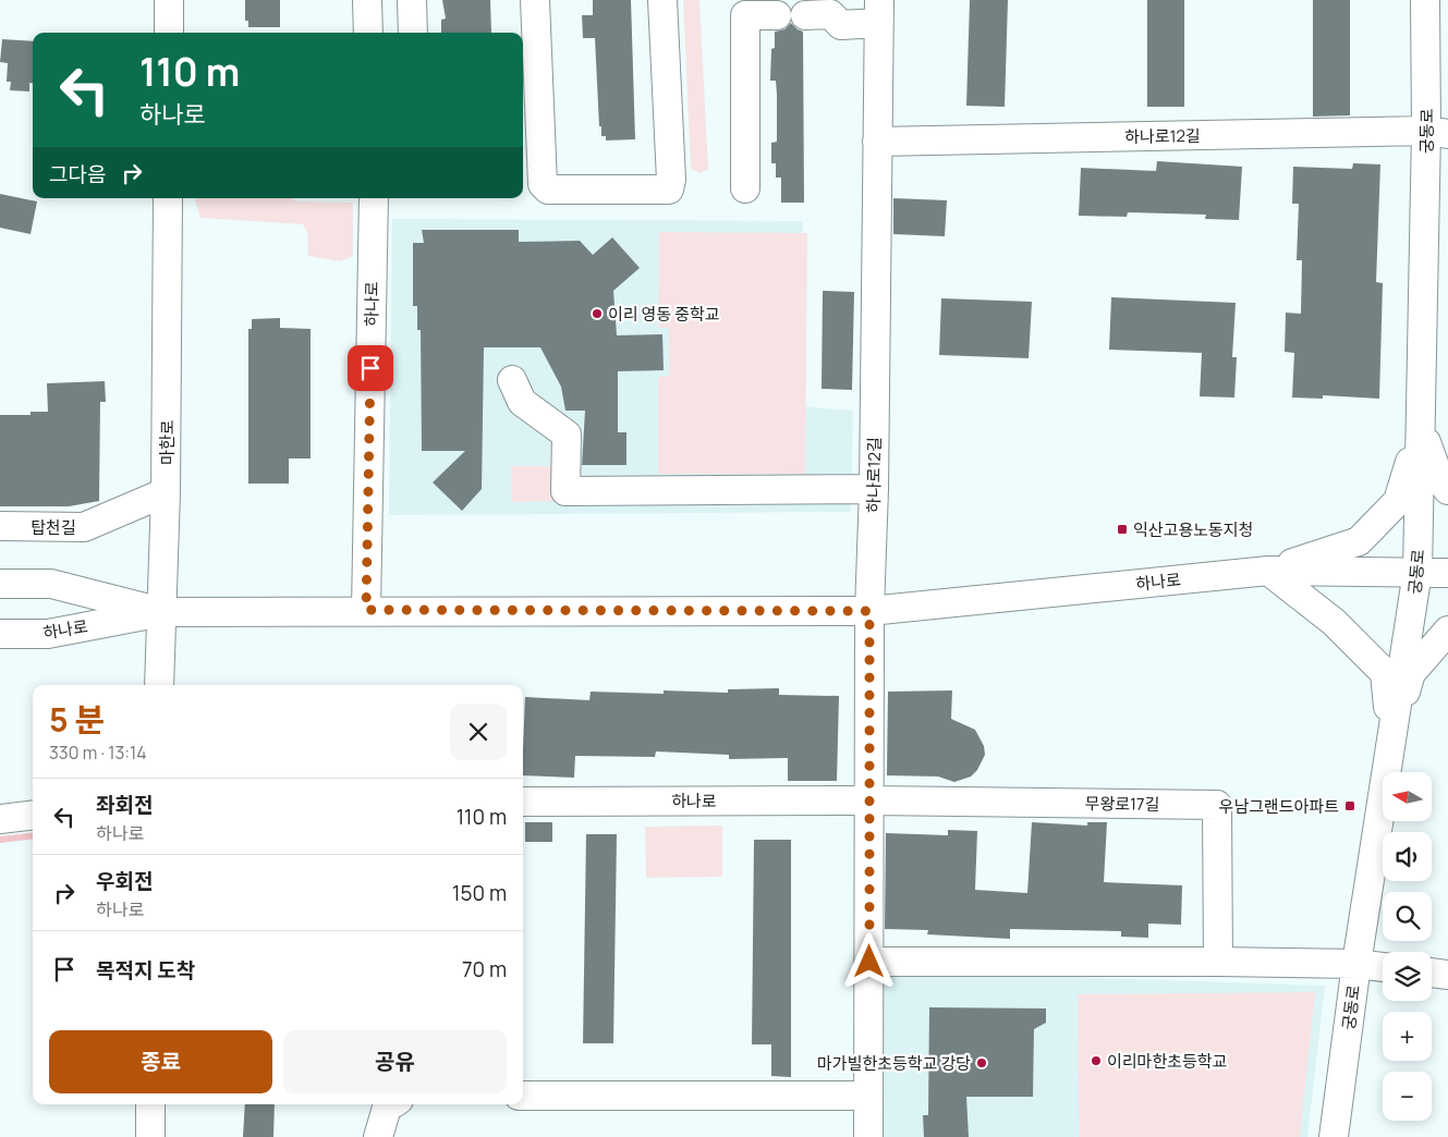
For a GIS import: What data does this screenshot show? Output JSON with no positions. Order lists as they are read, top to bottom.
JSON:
{
  "streets": {
    "street": [
      "궁동로",
      "하나로12길",
      "하나로",
      "마한로",
      "탑천길",
      "무왕로17길"
    ]
  },
  "crossings": [
    ["궁동로", "하나로12길"],
    ["궁동로", "하나로"],
    ["하나로12길", "하나로"],
    ["하나로", "마한로"],
    ["하나로", "무왕로17길"],
    ["마한로", "탑천길"]
  ],
  "places": {
    "other": ["이리 영동 중학교", "이리마한초등학교", "마가빌한초등학교 강당"],
    "transit": ["익산고용노동지청", "우남그랜드아파트"]
  },
  "north": "left",
  "page": {
    "turn": ["110 m", "하나로"],
    "then": "그다음",
    "heading": ["5 분", "330 m · 13:14"],
    "map_buttons": ["+", "−"],
    "list": [
      {
        "name": "좌회전",
        "note": "하나로",
        "value": "110 m"
      },
      {
        "name": "우회전",
        "note": "하나로",
        "value": "150 m"
      },
      {
        "name": "목적지 도착",
        "value": "70 m"
      }
    ],
    "buttons": ["종료", "공유"]
  }
}
